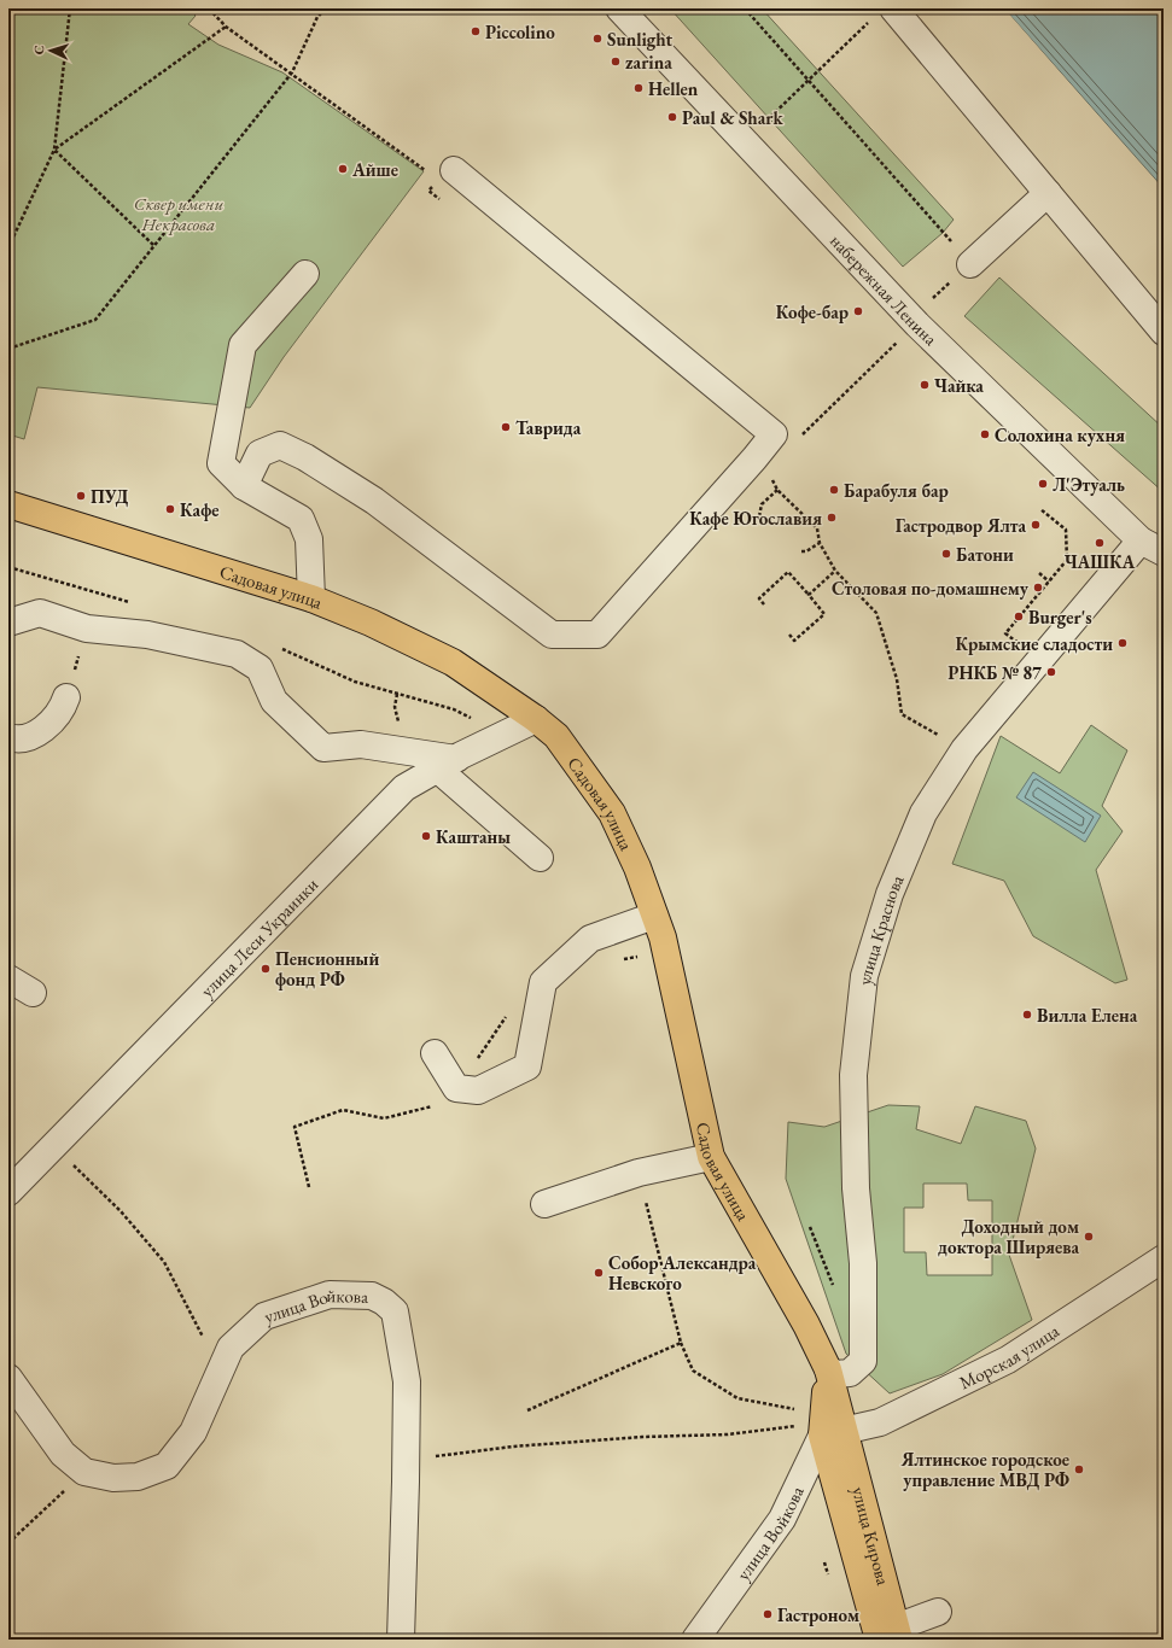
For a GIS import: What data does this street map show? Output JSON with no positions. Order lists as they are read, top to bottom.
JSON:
{
  "streets": {
    "main road": ["Садовая улица", "улица Кирова"],
    "street": [
      "набережная Ленина",
      "улица Краснова",
      "улица Леси Украинки",
      "улица Войкова",
      "Морская улица"
    ]
  },
  "crossings": [
    ["набережная Ленина", "улица Краснова"],
    ["Садовая улица", "улица Краснова"],
    ["Садовая улица", "улица Леси Украинки"],
    ["Садовая улица", "улица Войкова"],
    ["Садовая улица", "Морская улица"],
    ["Садовая улица", "улица Кирова"],
    ["улица Войкова", "Морская улица"],
    ["улица Войкова", "улица Кирова"],
    ["Морская улица", "улица Кирова"]
  ],
  "parks": ["Сквер имени Некрасова"],
  "places": [
    "Piccolino",
    "Sunlight",
    "zarina",
    "Hellen",
    "Paul & Shark",
    "Айше",
    "Кофе-бар",
    "Чайка",
    "Таврида",
    "Солохина кухня",
    "Л'Этуаль",
    "Барабуля бар",
    "ПУД",
    "Кафе",
    "Кафе Югославия",
    "Гастродвор Ялта",
    "ЧАШКА",
    "Батони",
    "Столовая по-домашнему",
    "Burger's",
    "Крымские сладости",
    "РНКБ № 87",
    "Каштаны",
    "Пенсионный фонд РФ",
    "Вилла Елена",
    "Доходный дом доктора Ширяева",
    "Собор Александра Невского",
    "Ялтинское городское управление МВД РФ",
    "Гастроном"
  ],
  "north": "left"
}
